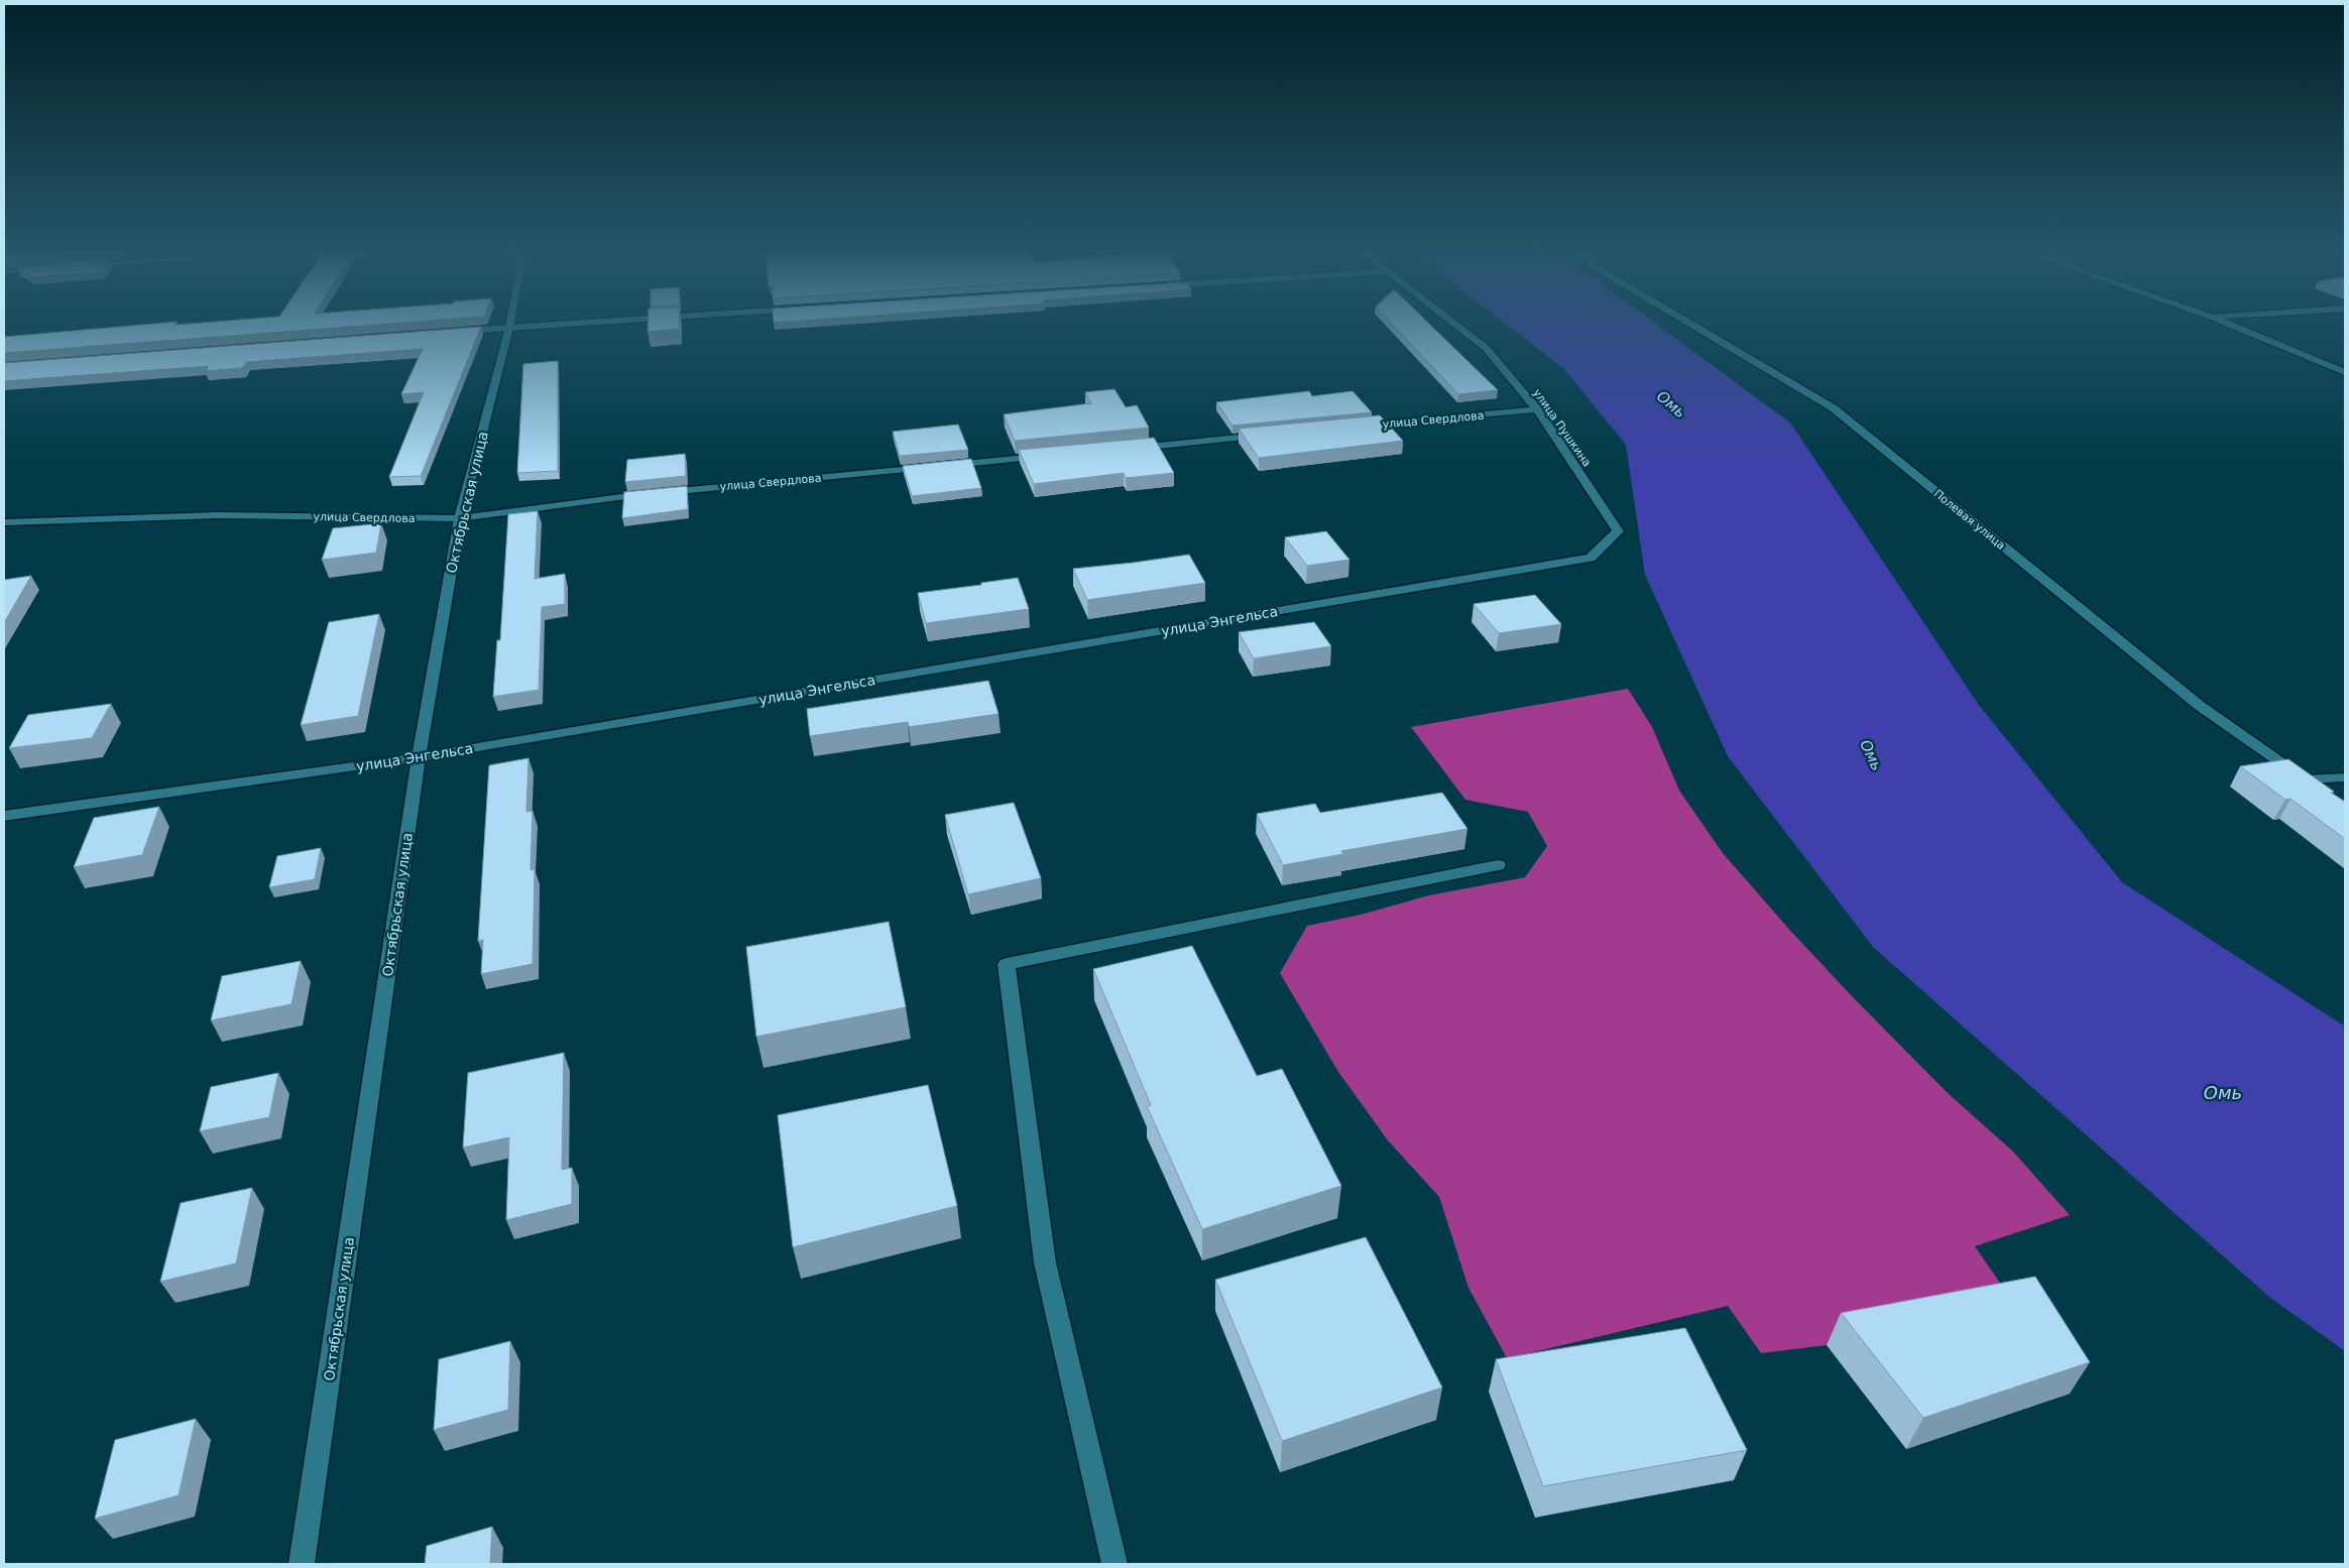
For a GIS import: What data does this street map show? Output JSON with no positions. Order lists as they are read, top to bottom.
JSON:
{
  "streets": {
    "street": [
      "улица Свердлова",
      "улица Пушкина",
      "Октябрьская улица",
      "Полевая улица",
      "улица Энгельса"
    ]
  },
  "crossings": [
    ["улица Свердлова", "улица Пушкина"],
    ["улица Свердлова", "Октябрьская улица"],
    ["улица Пушкина", "улица Энгельса"],
    ["Октябрьская улица", "улица Энгельса"]
  ],
  "water": ["Омь"]
}
